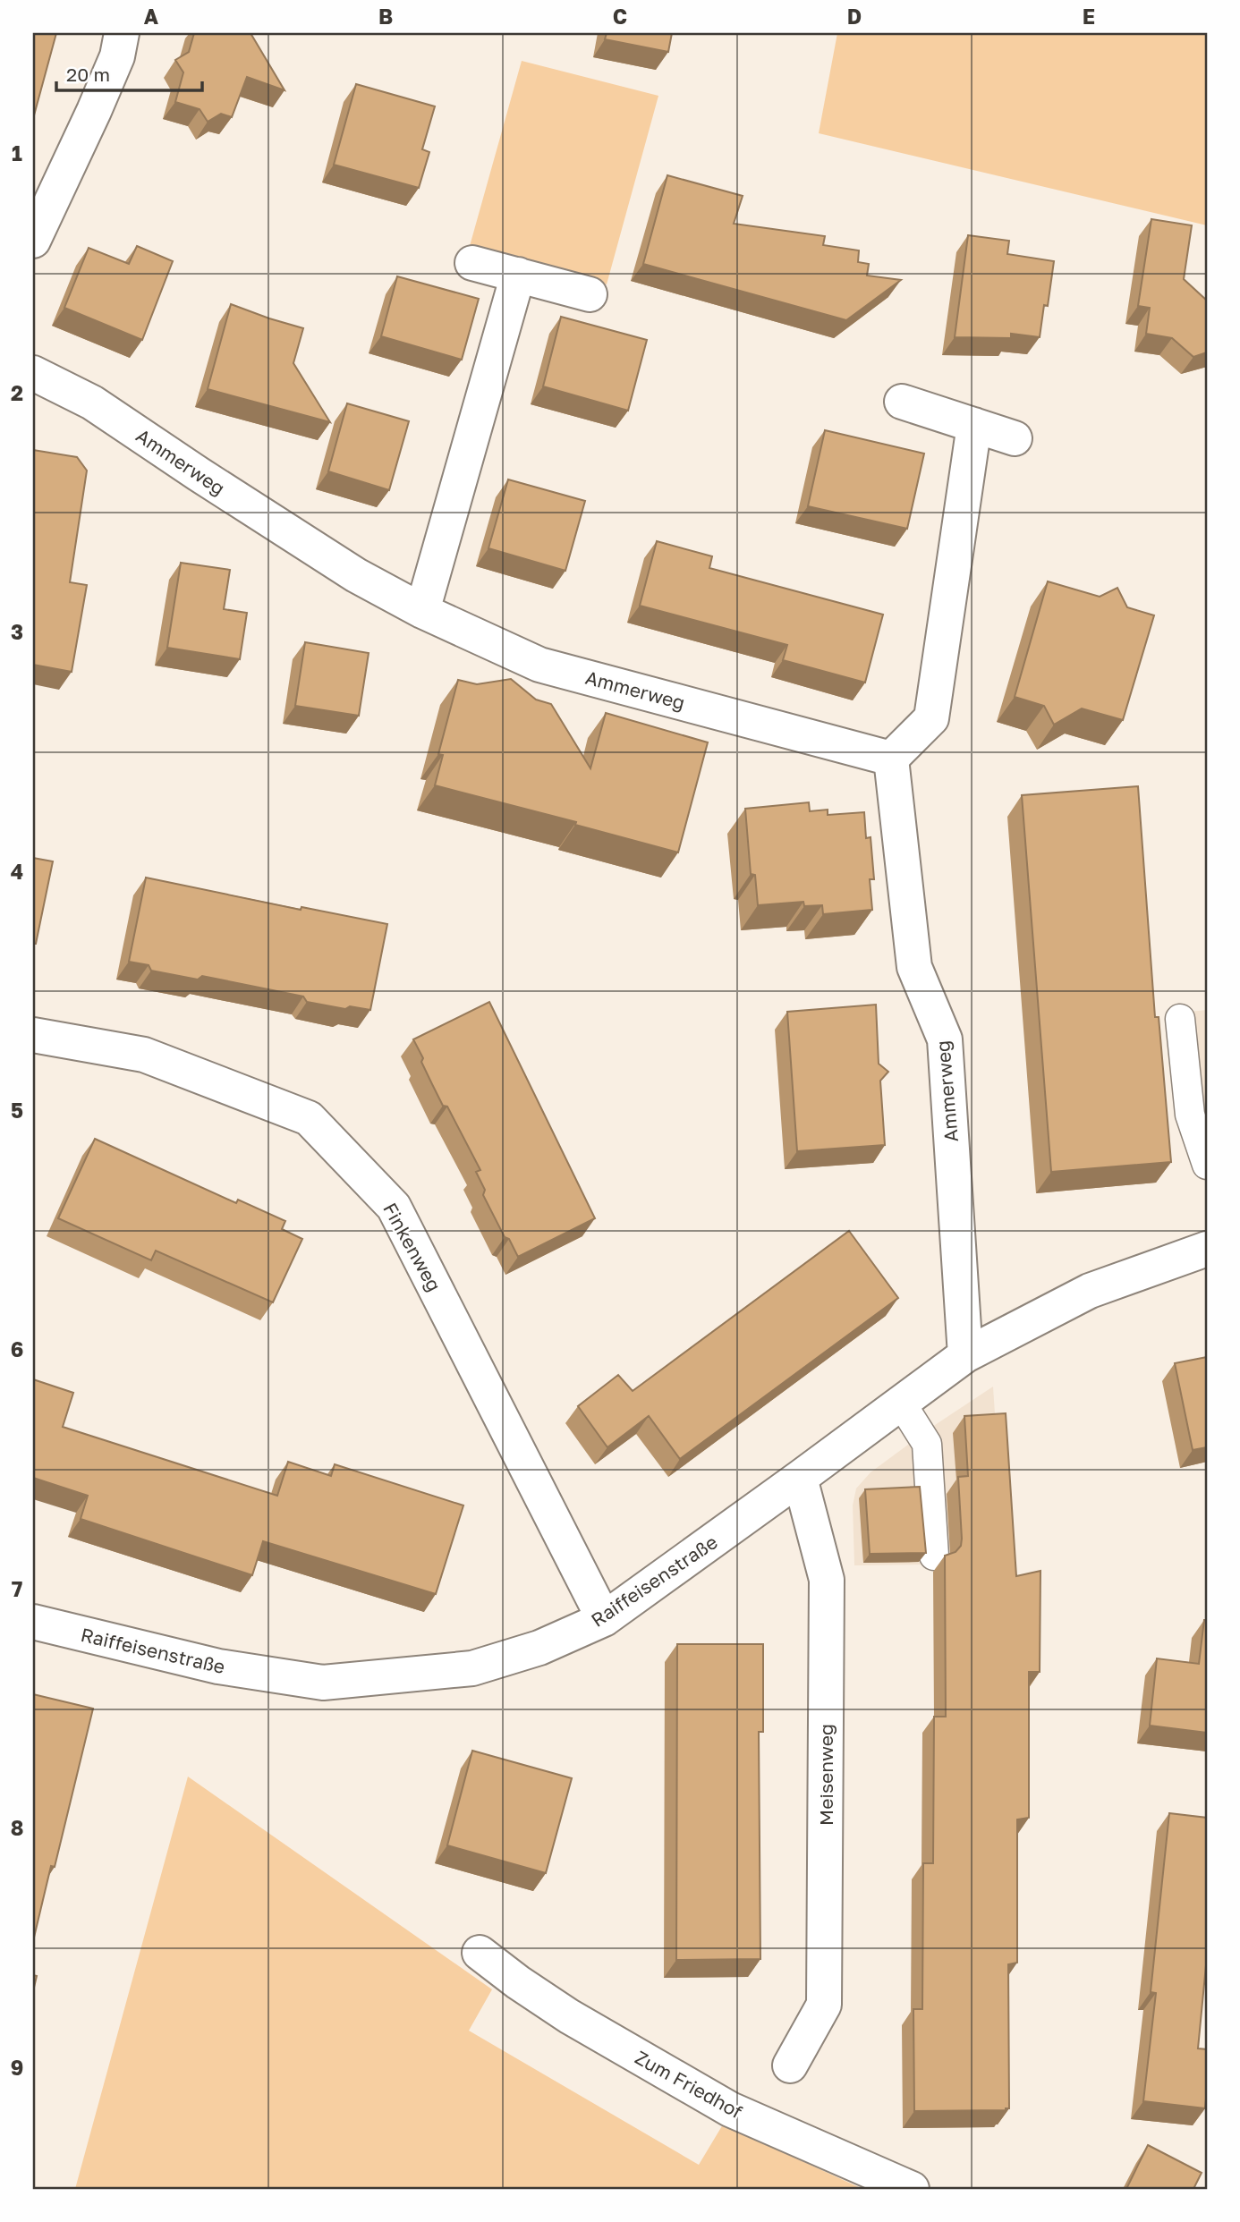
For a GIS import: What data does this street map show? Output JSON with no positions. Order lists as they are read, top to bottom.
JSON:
{
  "streets": {
    "street": [
      "Ammerweg",
      "Finkenweg",
      "Raiffeisenstraße",
      "Meisenweg",
      "Zum Friedhof"
    ]
  },
  "crossings": [
    ["Ammerweg", "Raiffeisenstraße"],
    ["Finkenweg", "Raiffeisenstraße"],
    ["Raiffeisenstraße", "Meisenweg"]
  ],
  "scale_bar": "20 m",
  "grid": {
    "columns": [
      "A",
      "B",
      "C",
      "D",
      "E"
    ],
    "rows": [
      "1",
      "2",
      "3",
      "4",
      "5",
      "6",
      "7",
      "8",
      "9"
    ]
  }
}
